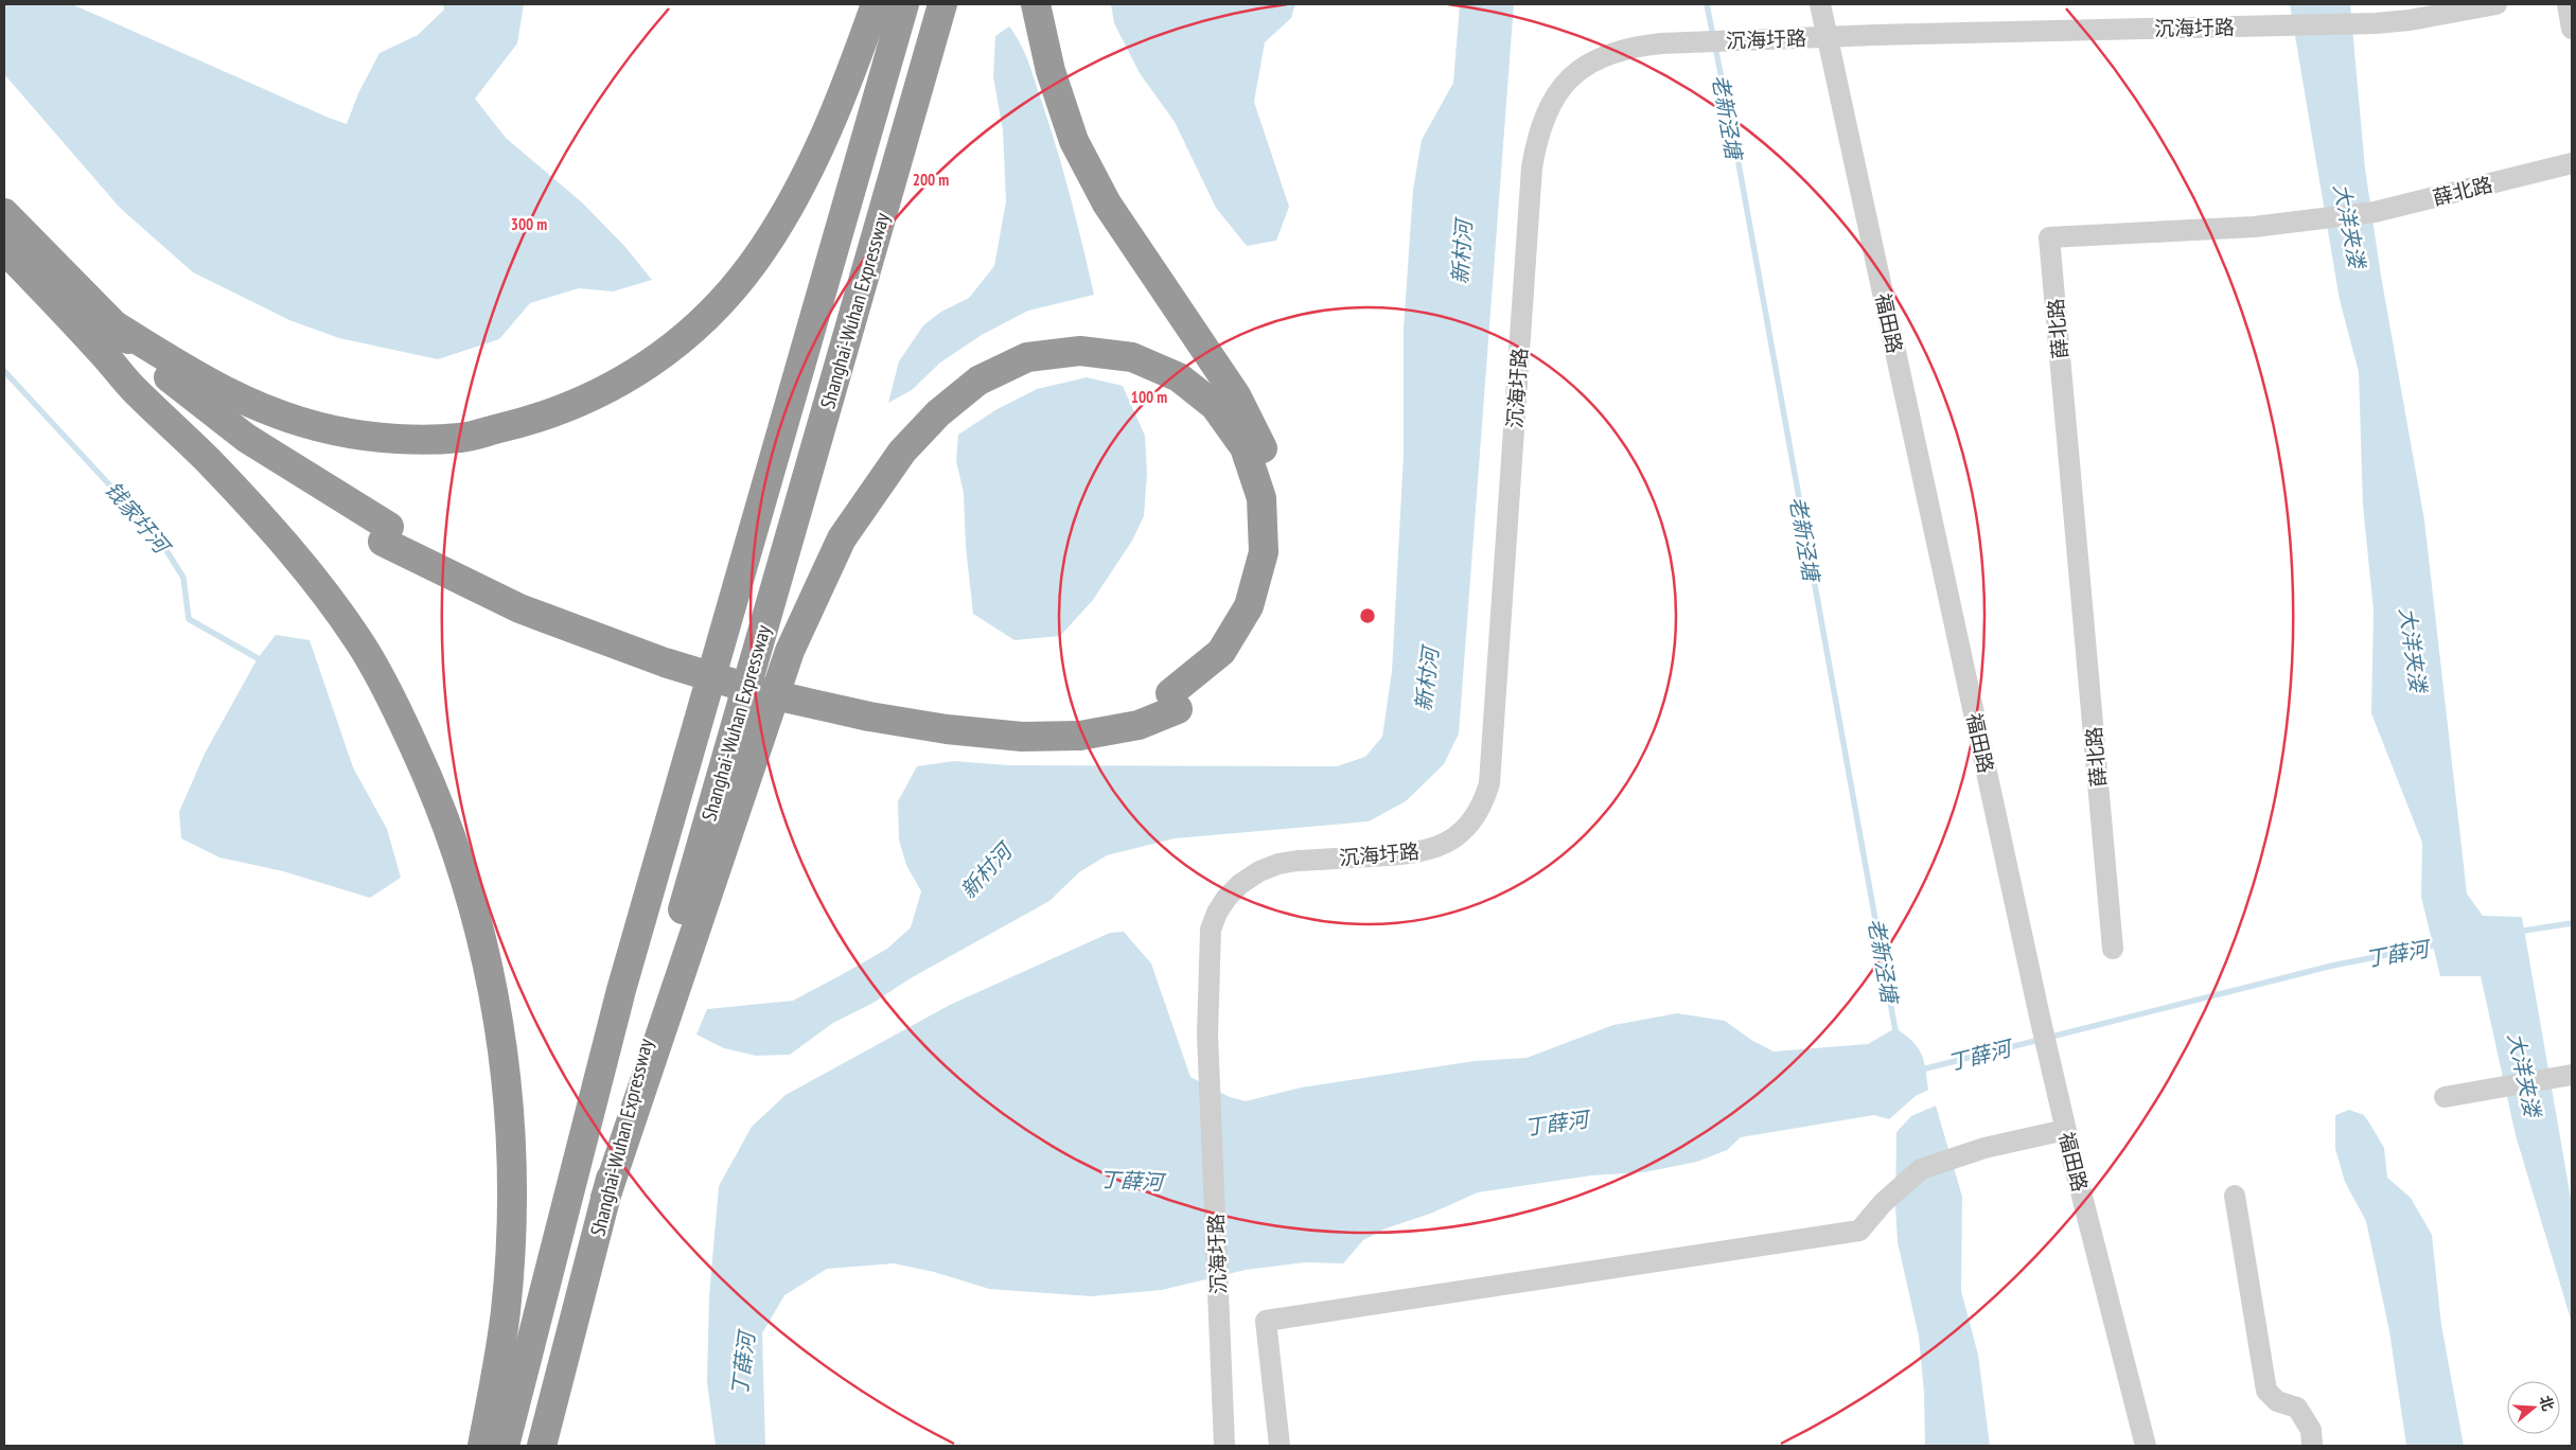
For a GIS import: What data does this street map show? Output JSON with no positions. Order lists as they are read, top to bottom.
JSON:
{
  "streets": {
    "highway": ["Shanghai-Wuhan Expressway"],
    "street": ["沉海圩路", "薛北路", "福田路"]
  },
  "crossings": [
    ["沉海圩路", "福田路"]
  ],
  "water": [
    "老新泾塘",
    "大洋夹溇",
    "新村河",
    "钱家圩河",
    "丁薛河"
  ],
  "north": "right",
  "rings": ["200 m", "300 m", "100 m"]
}
